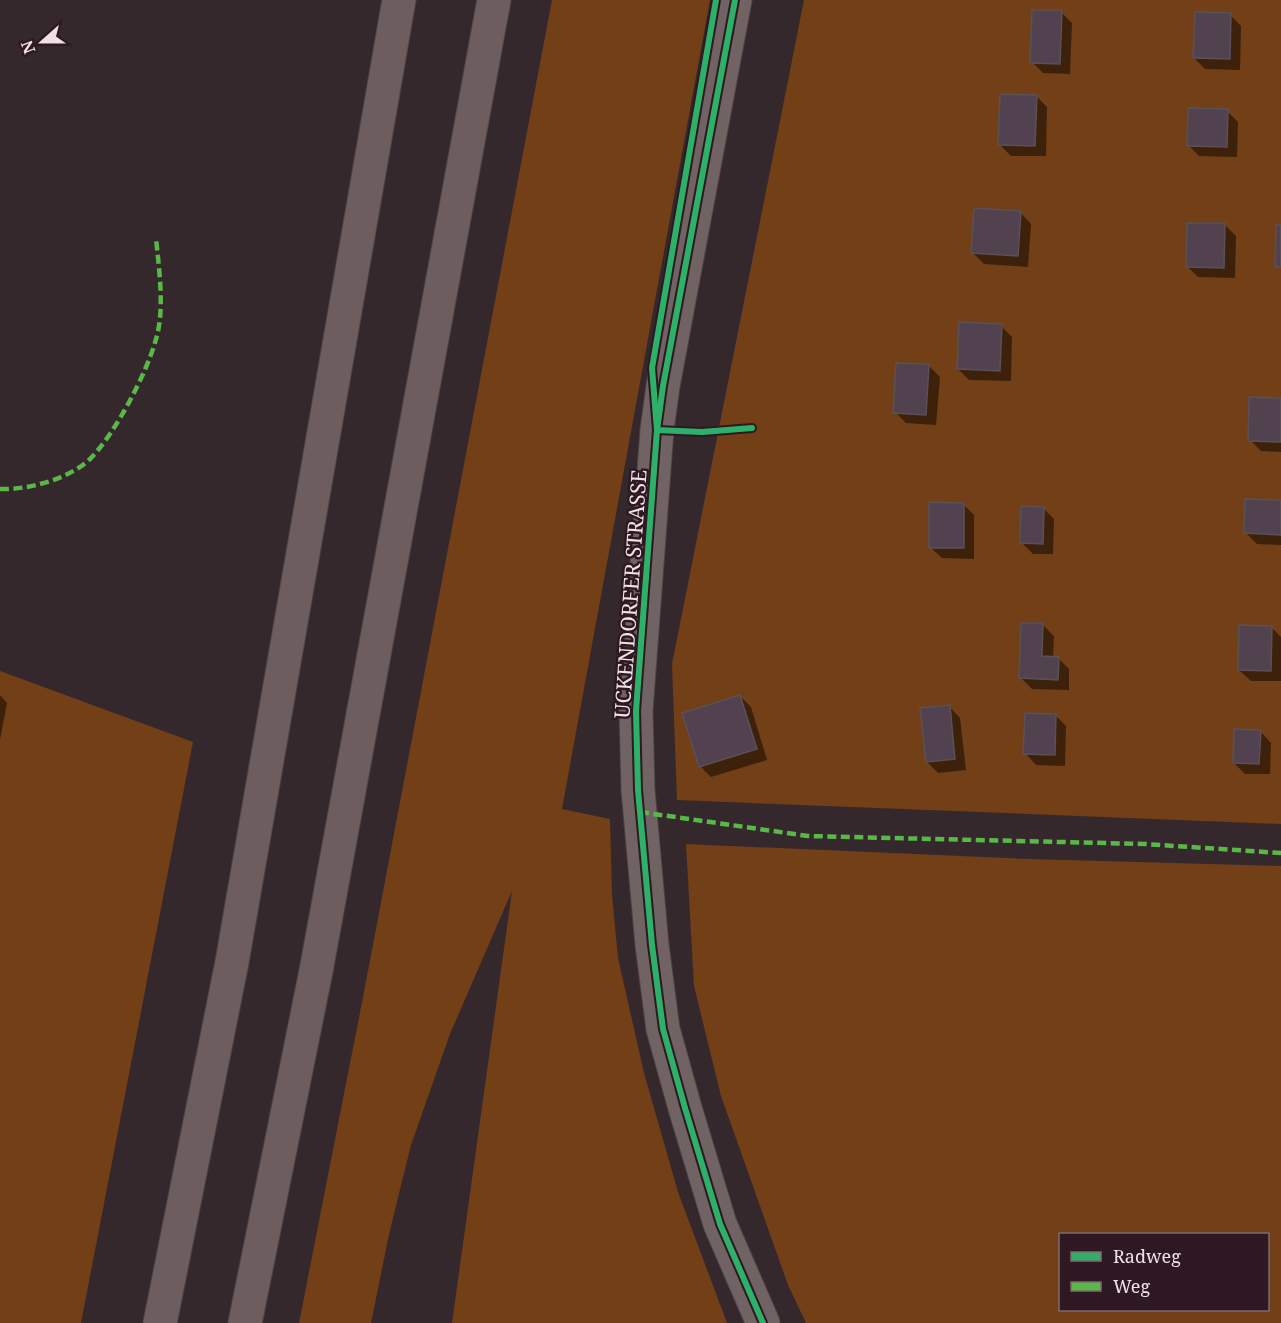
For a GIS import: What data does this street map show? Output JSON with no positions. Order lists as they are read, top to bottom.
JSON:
{
  "streets": {
    "street": ["UCKENDORFER STRASSE"]
  },
  "legend": ["Radweg", "Weg"],
  "north": "left"
}
